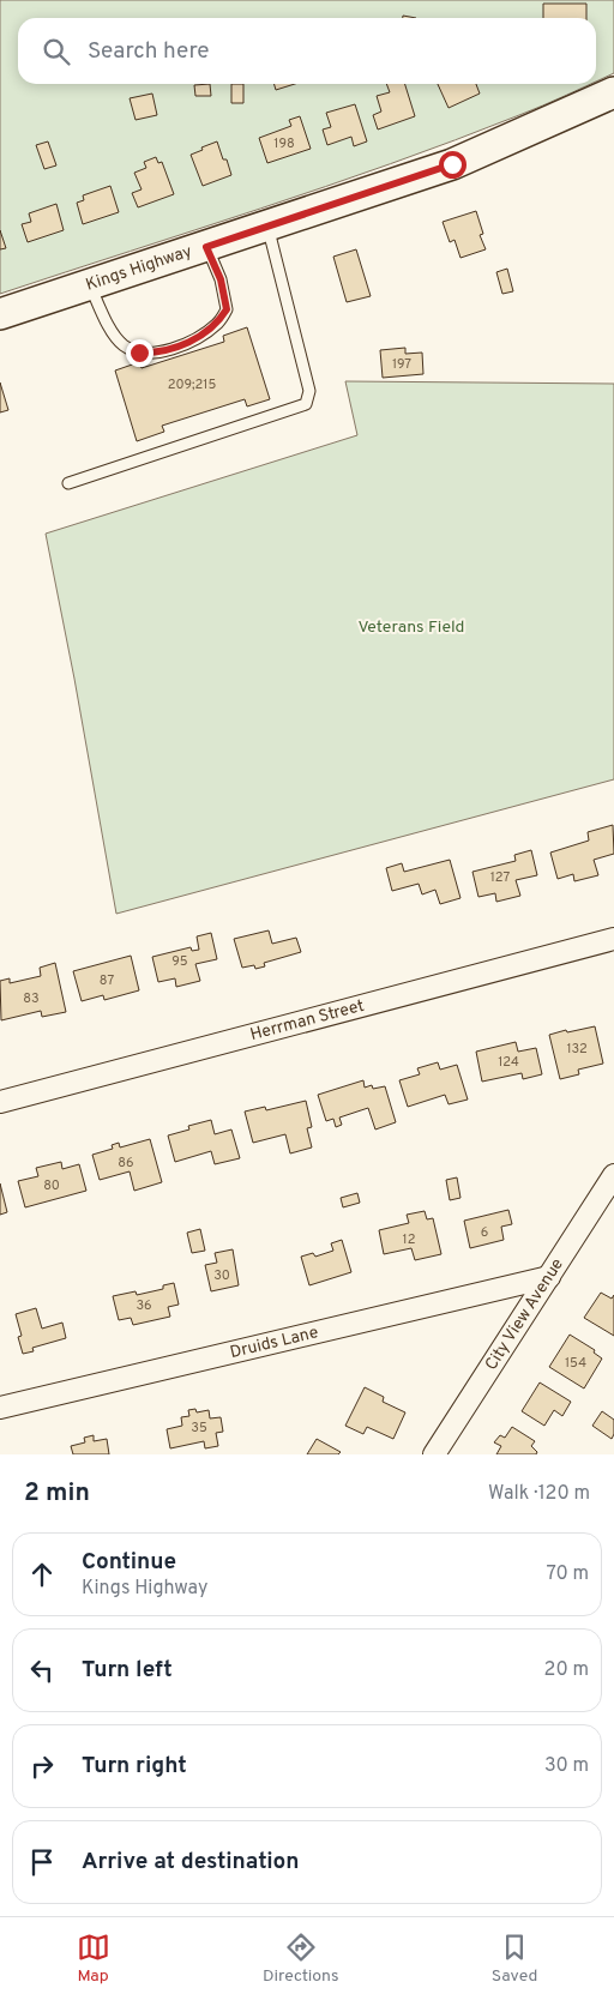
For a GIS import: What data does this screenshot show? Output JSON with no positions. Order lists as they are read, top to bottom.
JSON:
{
  "streets": {
    "main road": ["Kings Highway"],
    "street": ["Herrman Street", "City View Avenue", "Druids Lane"]
  },
  "crossings": [
    ["City View Avenue", "Druids Lane"]
  ],
  "parks": ["Veterans Field"],
  "house_numbers": [
    "198",
    "197",
    "209;215",
    "127",
    "95",
    "87",
    "83",
    "132",
    "124",
    "86",
    "80",
    "6",
    "12",
    "30",
    "36",
    "154",
    "35"
  ],
  "page": {
    "search": "Search here",
    "heading": ["2 min", "Walk · 120 m"],
    "list": [
      ["Continue", "Kings Highway", "70 m"],
      ["Turn left", "20 m"],
      ["Turn right", "30 m"],
      "Arrive at destination"
    ],
    "nav": ["Map", "Directions", "Saved"]
  }
}
